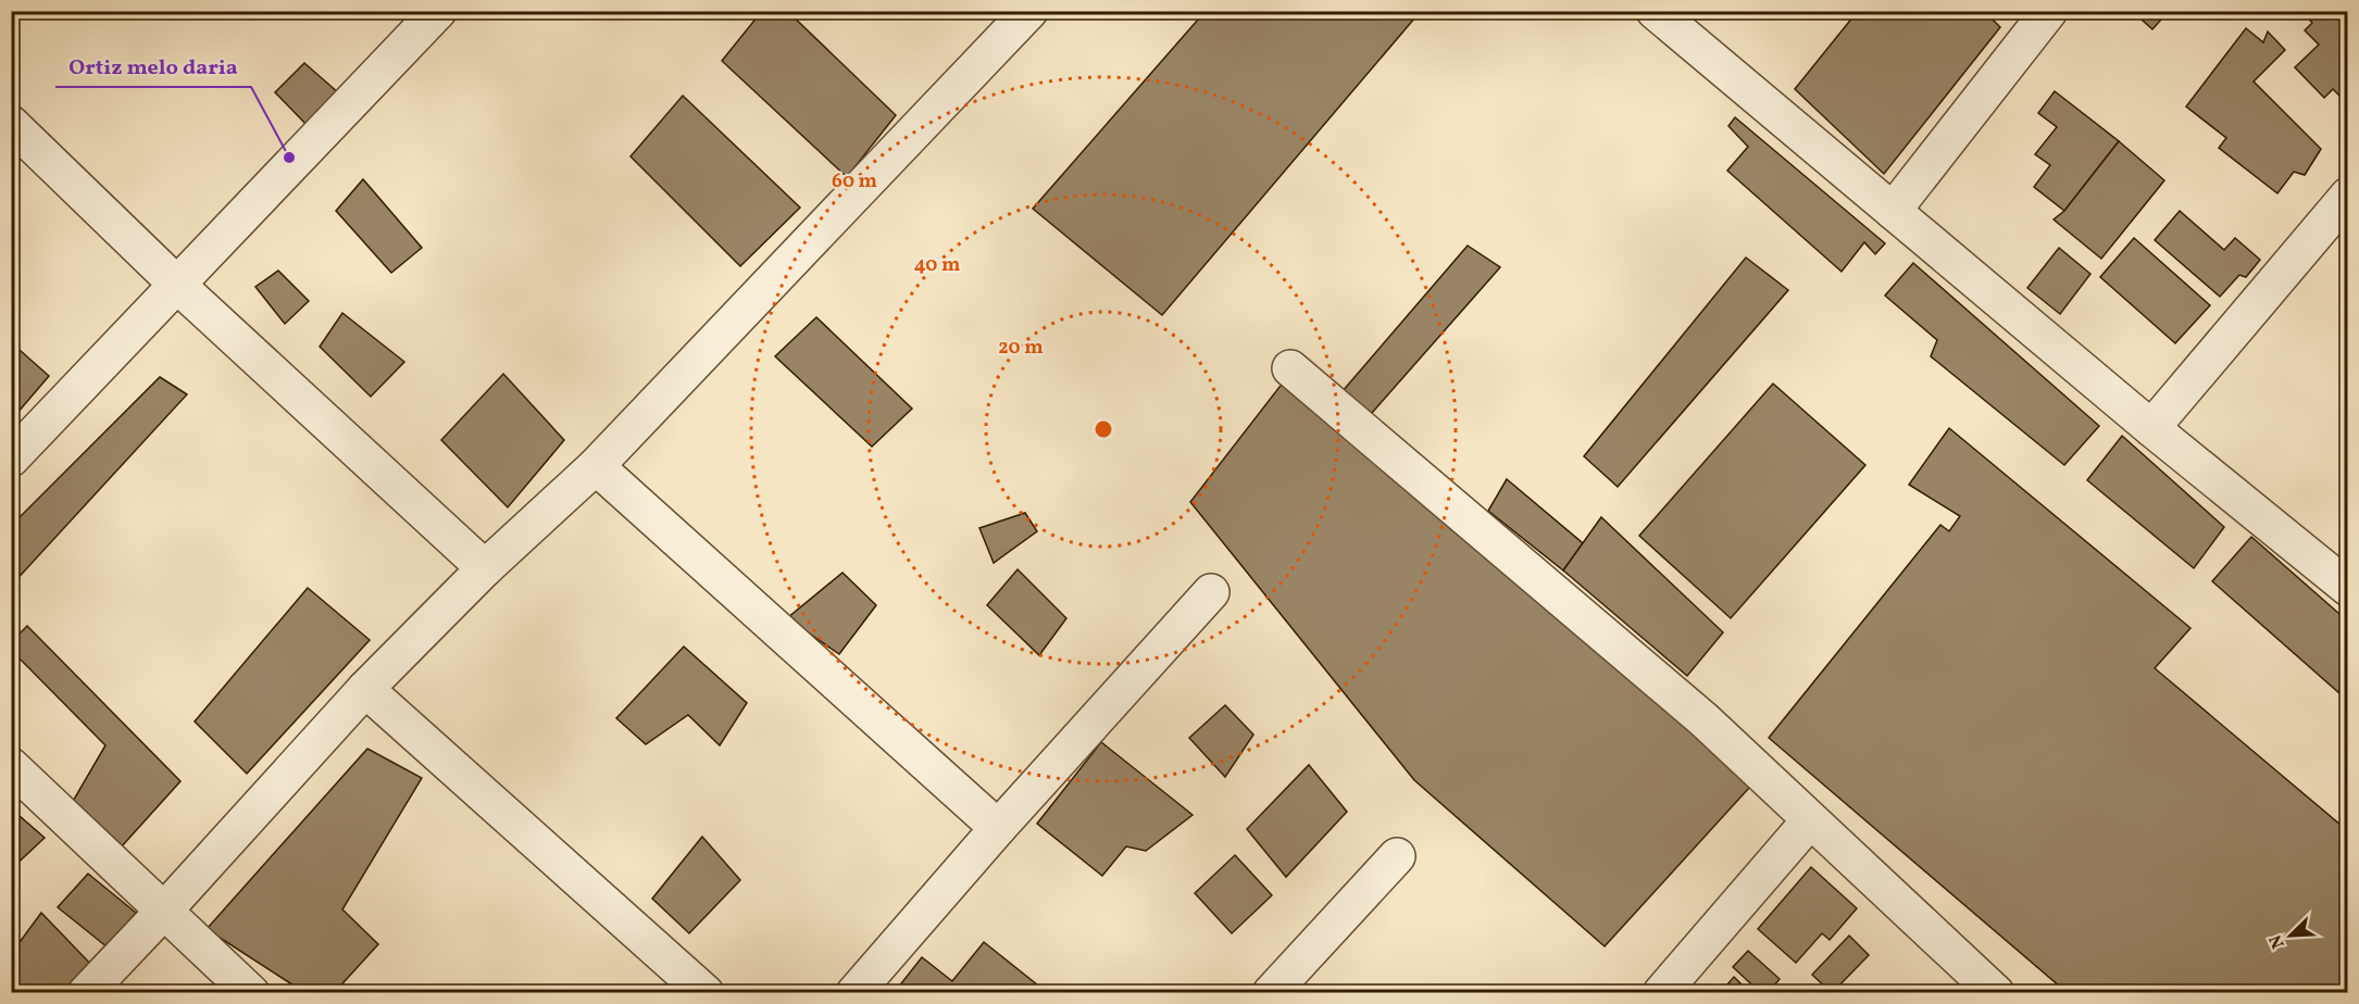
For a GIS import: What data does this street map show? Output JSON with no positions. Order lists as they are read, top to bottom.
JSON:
{
  "places": ["Ortiz melo daria"],
  "north": "bottom left",
  "rings": ["60 m", "40 m", "20 m"]
}
